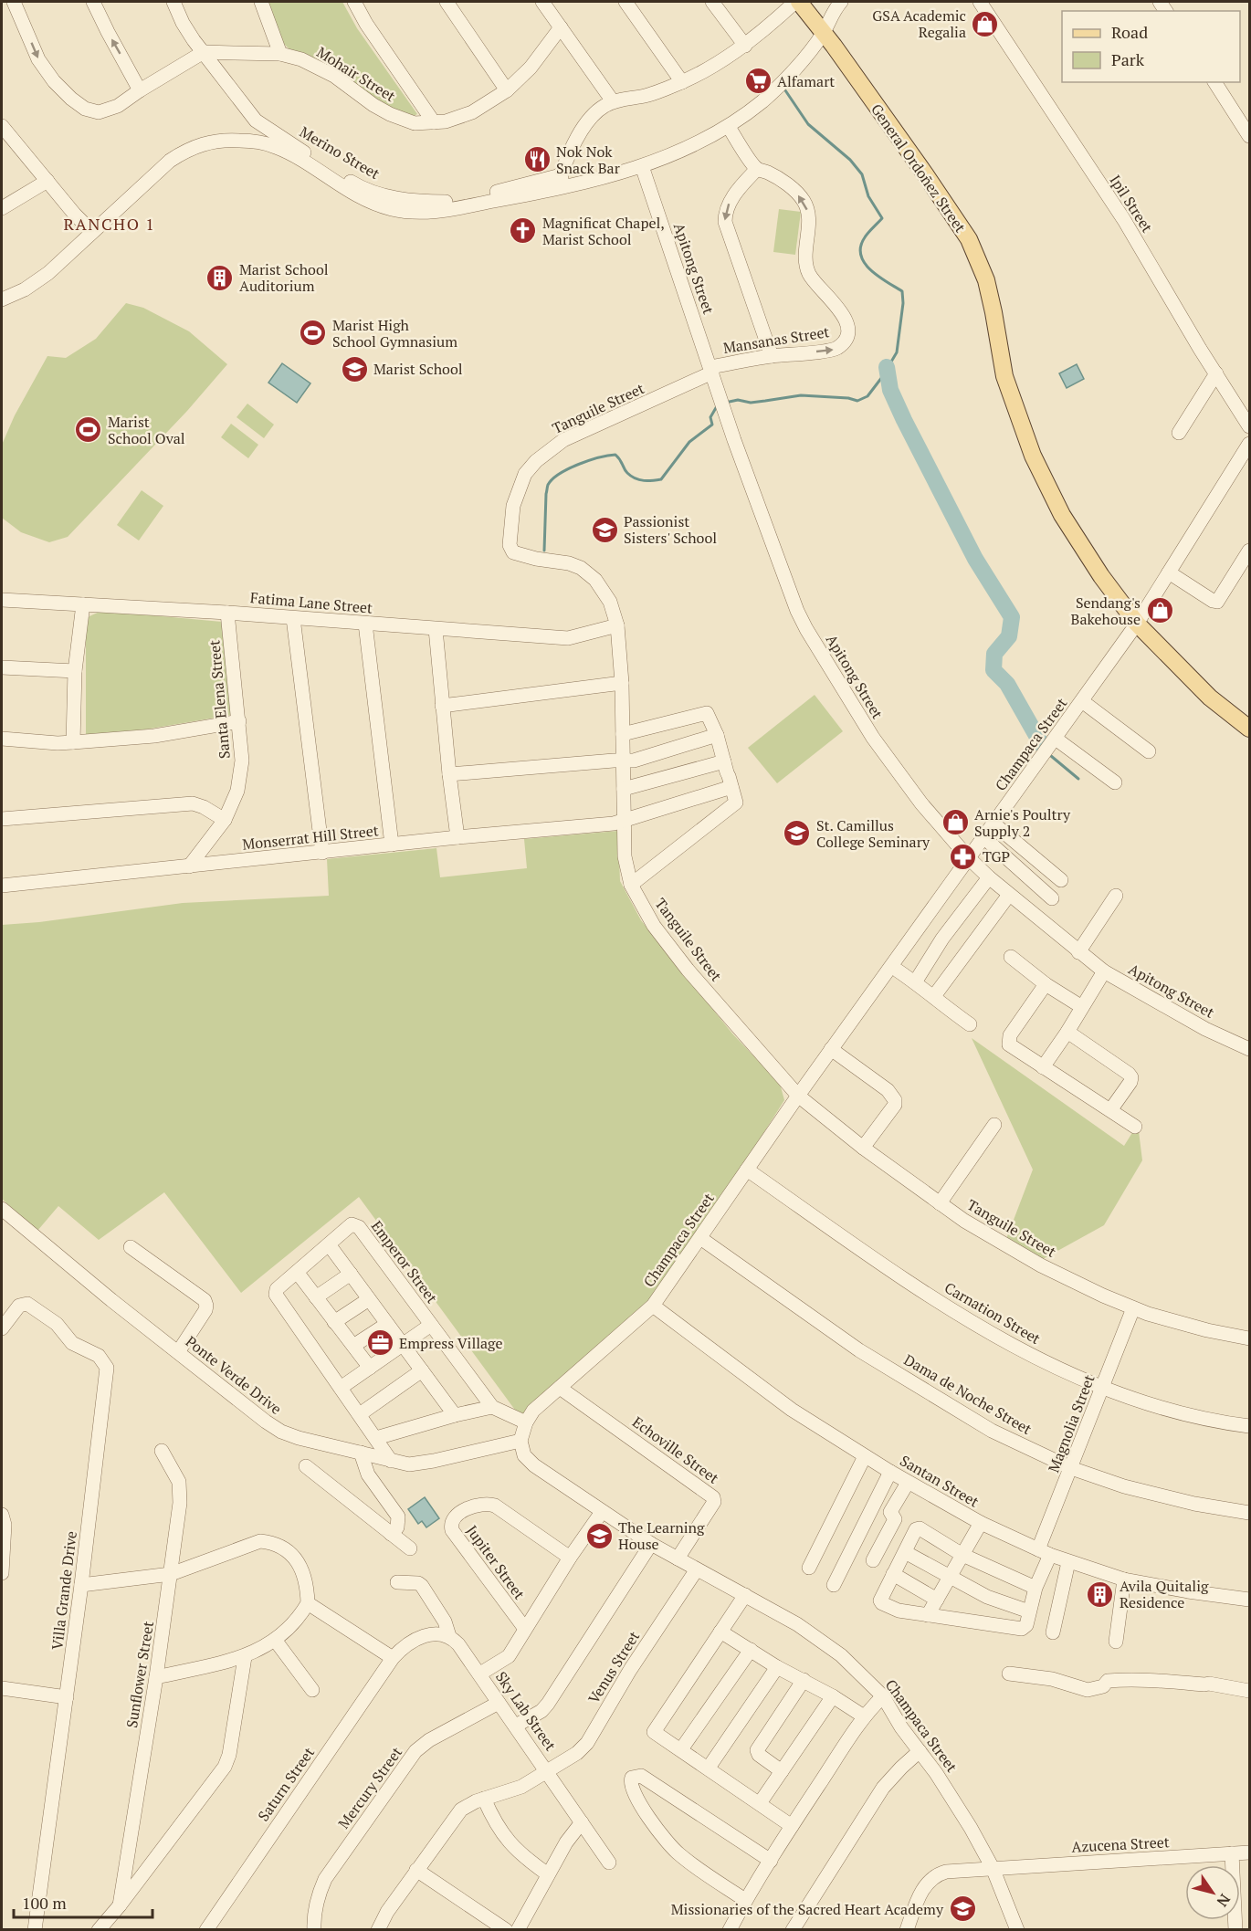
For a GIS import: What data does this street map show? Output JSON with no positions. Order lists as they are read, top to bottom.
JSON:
{
  "streets": {
    "main road": ["General Ordoñez Street"],
    "street": [
      "Mohair Street",
      "Merino Street",
      "Ipil Street",
      "Apitong Street",
      "Mansanas Street",
      "Tanguile Street",
      "Fatima Lane Street",
      "Santa Elena Street",
      "Champaca Street",
      "Monserrat Hill Street",
      "Emperor Street",
      "Carnation Street",
      "Ponte Verde Drive",
      "Dama de Noche Street",
      "Magnolia Street",
      "Echoville Street",
      "Santan Street",
      "Jupiter Street",
      "Villa Grande Drive",
      "Venus Street",
      "Sunflower Street",
      "Sky Lab Street",
      "Saturn Street",
      "Mercury Street",
      "Azucena Street"
    ]
  },
  "crossings": [
    ["Mohair Street", "Merino Street"],
    ["General Ordoñez Street", "Champaca Street"],
    ["Apitong Street", "Mansanas Street"],
    ["Apitong Street", "Tanguile Street"],
    ["Apitong Street", "Champaca Street"],
    ["Mansanas Street", "Tanguile Street"],
    ["Tanguile Street", "Fatima Lane Street"],
    ["Tanguile Street", "Champaca Street"],
    ["Tanguile Street", "Monserrat Hill Street"],
    ["Tanguile Street", "Magnolia Street"],
    ["Fatima Lane Street", "Santa Elena Street"],
    ["Santa Elena Street", "Monserrat Hill Street"],
    ["Champaca Street", "Emperor Street"],
    ["Champaca Street", "Carnation Street"],
    ["Champaca Street", "Ponte Verde Drive"],
    ["Champaca Street", "Dama de Noche Street"],
    ["Champaca Street", "Echoville Street"],
    ["Champaca Street", "Santan Street"],
    ["Champaca Street", "Venus Street"],
    ["Champaca Street", "Azucena Street"],
    ["Emperor Street", "Ponte Verde Drive"],
    ["Carnation Street", "Magnolia Street"],
    ["Dama de Noche Street", "Magnolia Street"],
    ["Magnolia Street", "Santan Street"],
    ["Venus Street", "Sky Lab Street"],
    ["Sky Lab Street", "Mercury Street"]
  ],
  "districts": ["RANCHO 1"],
  "places": {
    "shop": ["GSA Academic Regalia", "Sendang's Bakehouse", "Arnie's Poultry Supply 2"],
    "supermarket": ["Alfamart"],
    "restaurant": ["Nok Nok Snack Bar"],
    "church": ["Magnificat Chapel, Marist School"],
    "building": ["Marist School Auditorium", "Avila Quitalig Residence"],
    "sports": ["Marist High School Gymnasium", "Marist School Oval"],
    "school or university": [
      "Marist School",
      "Passionist Sisters' School",
      "St. Camillus College Seminary",
      "The Learning House",
      "Missionaries of the Sacred Heart Academy"
    ],
    "pharmacy": ["TGP"],
    "office": ["Empress Village"]
  },
  "legend": ["Road", "Park"],
  "scale_bar": "100 m",
  "north": "bottom right"
}
